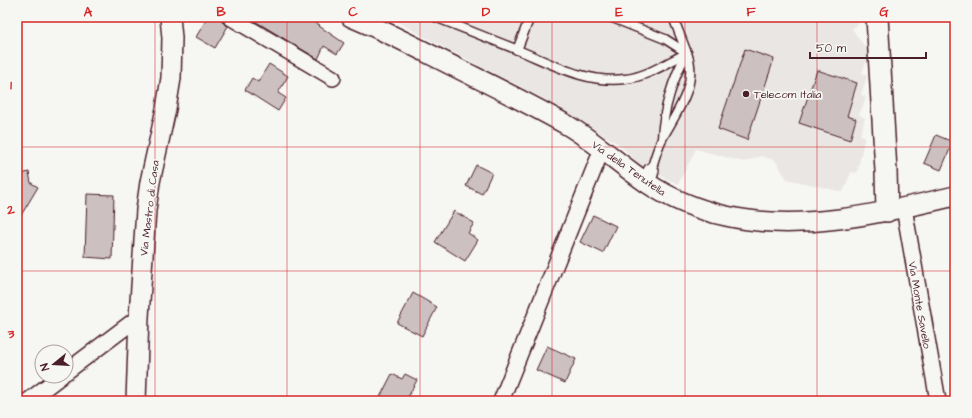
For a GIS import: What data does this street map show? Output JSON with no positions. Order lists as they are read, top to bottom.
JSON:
{
  "streets": {
    "street": ["Via della Tenutella", "Via Mastro di Casa", "Via Monte Savello"]
  },
  "crossings": [
    ["Via della Tenutella", "Via Monte Savello"]
  ],
  "places": ["Telecom Italia"],
  "scale_bar": "50 m",
  "north": "left",
  "grid": {
    "columns": [
      "A",
      "B",
      "C",
      "D",
      "E",
      "F",
      "G"
    ],
    "rows": ["1", "2", "3"]
  }
}
